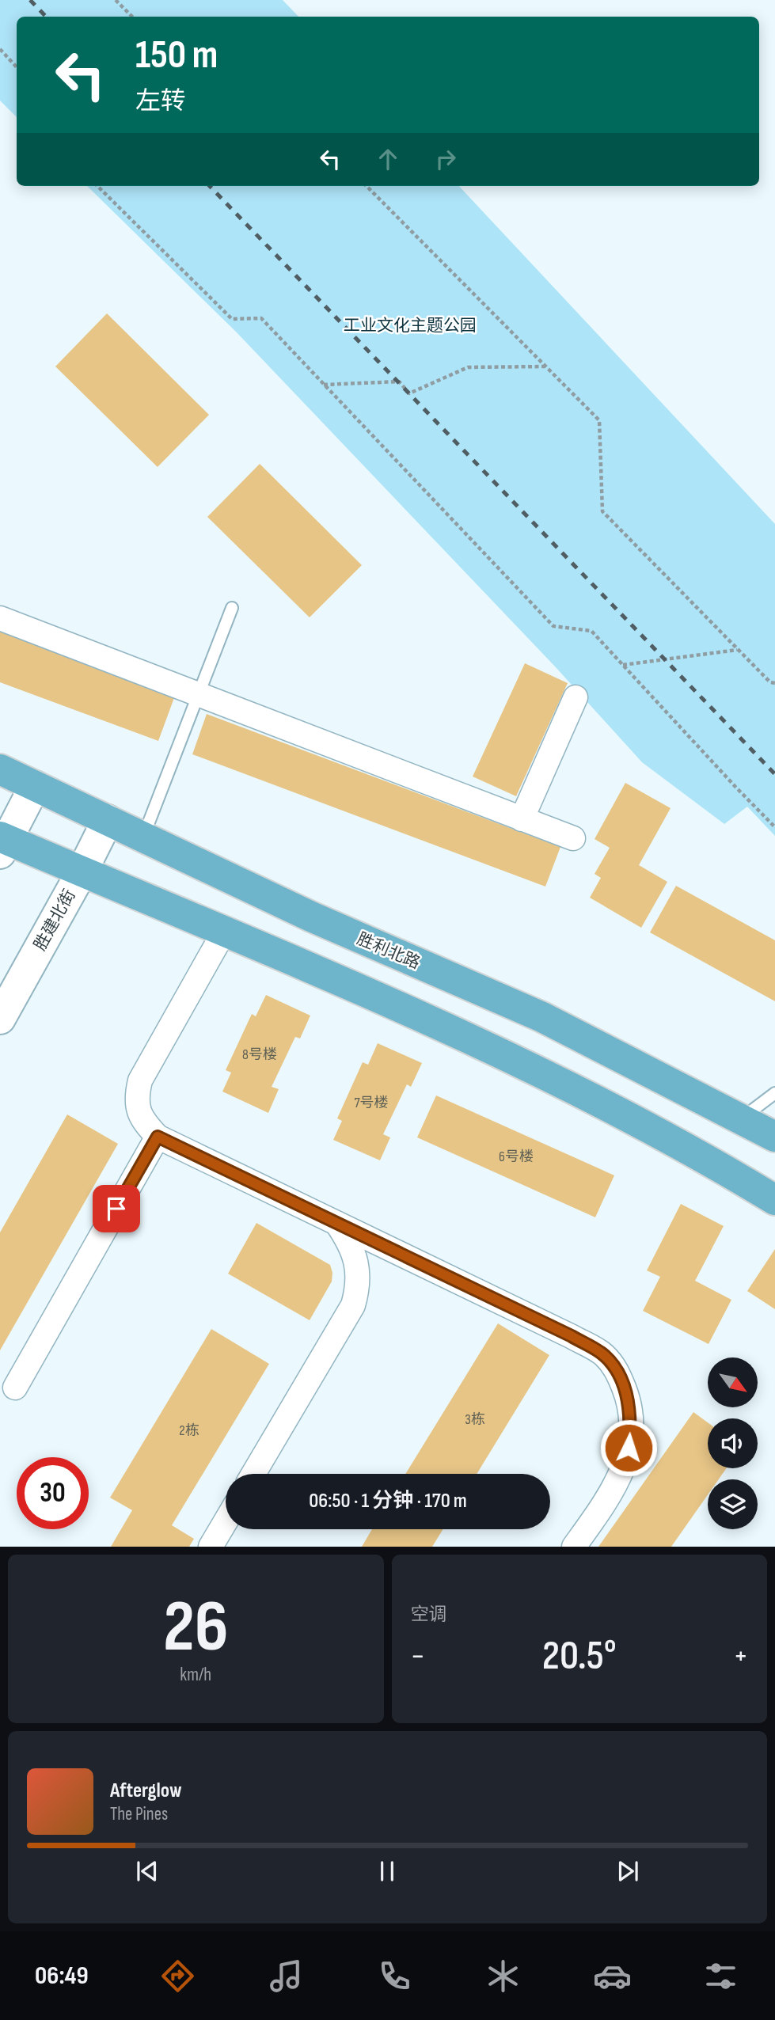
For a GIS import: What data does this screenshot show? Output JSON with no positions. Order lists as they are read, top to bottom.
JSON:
{
  "streets": {
    "highway": ["胜利北路"],
    "main road": ["胜建北街"]
  },
  "crossings": [
    ["胜建北街", "胜利北路"]
  ],
  "parks": ["工业文化主题公园"],
  "house_numbers": [
    "8号楼",
    "7号楼",
    "6号楼",
    "3栋",
    "2栋"
  ],
  "north": "bottom right",
  "page": {
    "turn": ["150 m", "左转"],
    "limit": "30",
    "trip": "06:50 · 1 分钟 · 170 m",
    "tile": [
      ["26", "km/h"],
      "空调"
    ],
    "heat": ["−", "20.5°", "+"],
    "song": ["Afterglow", "The Pines"],
    "tabs": "06:49"
  }
}
